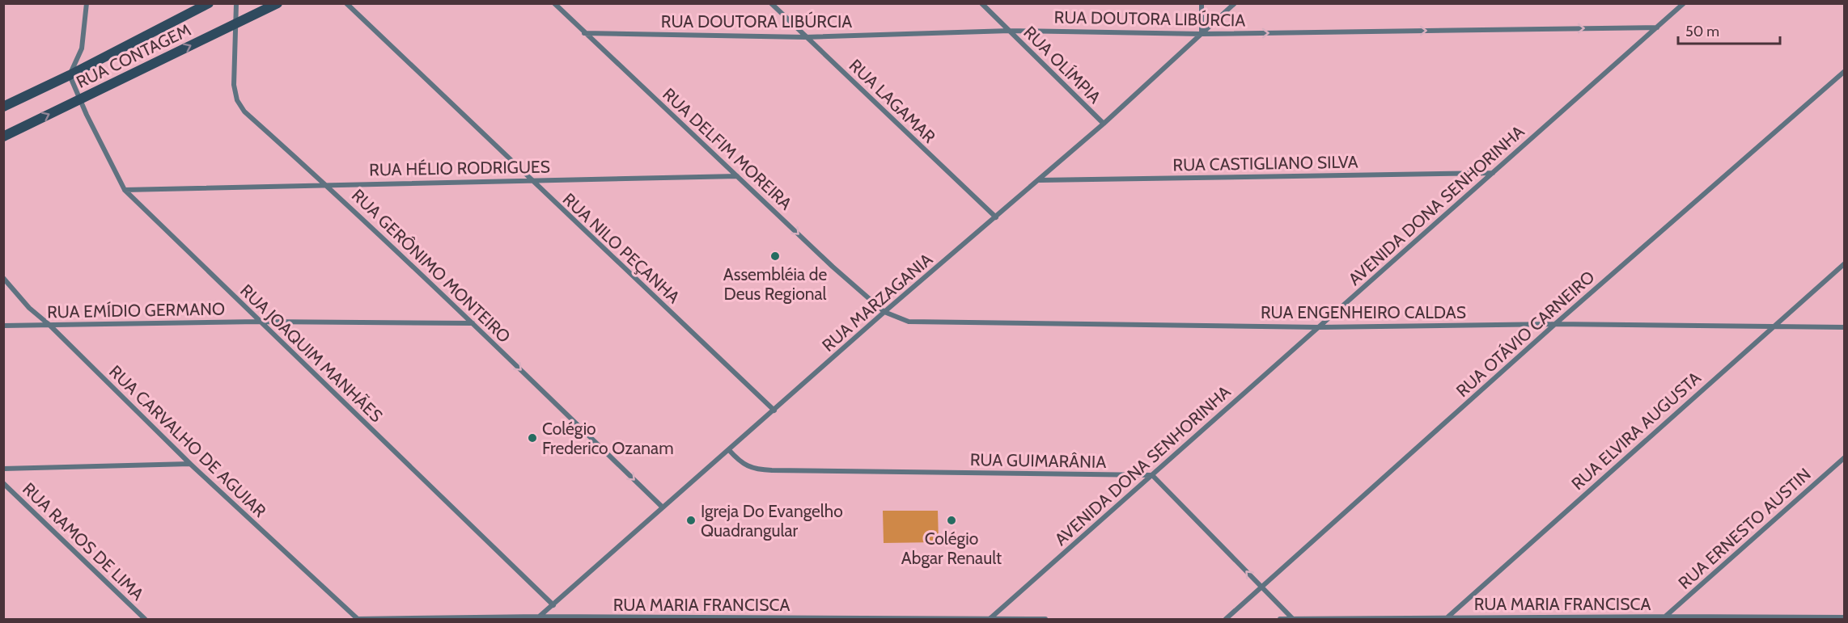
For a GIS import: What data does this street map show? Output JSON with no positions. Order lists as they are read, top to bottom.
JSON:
{
  "streets": {
    "street": [
      "RUA DOUTORA LIBÚRCIA",
      "RUA CONTAGEM",
      "RUA OLÍMPIA",
      "RUA LAGAMAR",
      "RUA DELFIM MOREIRA",
      "RUA CASTIGLIANO SILVA",
      "RUA HÉLIO RODRIGUES",
      "AVENIDA DONA SENHORINHA",
      "RUA NILO PEÇANHA",
      "RUA GERÔNIMO MONTEIRO",
      "RUA MARZAGANIA",
      "RUA EMÍDIO GERMANO",
      "RUA ENGENHEIRO CALDAS",
      "RUA OTÁVIO CARNEIRO",
      "RUA JOAQUIM MANHÃES",
      "RUA ELVIRA AUGUSTA",
      "RUA CARVALHO DE AGUIAR",
      "RUA GUIMARÂNIA",
      "RUA ERNESTO AUSTIN",
      "RUA RAMOS DE LIMA",
      "RUA MARIA FRANCISCA"
    ]
  },
  "crossings": [
    ["RUA DOUTORA LIBÚRCIA", "RUA OLÍMPIA"],
    ["RUA DOUTORA LIBÚRCIA", "RUA LAGAMAR"],
    ["RUA DOUTORA LIBÚRCIA", "RUA DELFIM MOREIRA"],
    ["RUA DOUTORA LIBÚRCIA", "AVENIDA DONA SENHORINHA"],
    ["RUA DOUTORA LIBÚRCIA", "RUA MARZAGANIA"],
    ["RUA CONTAGEM", "RUA GERÔNIMO MONTEIRO"],
    ["RUA CONTAGEM", "RUA JOAQUIM MANHÃES"],
    ["RUA OLÍMPIA", "RUA MARZAGANIA"],
    ["RUA LAGAMAR", "RUA MARZAGANIA"],
    ["RUA DELFIM MOREIRA", "RUA HÉLIO RODRIGUES"],
    ["RUA DELFIM MOREIRA", "RUA MARZAGANIA"],
    ["RUA DELFIM MOREIRA", "RUA ENGENHEIRO CALDAS"],
    ["RUA CASTIGLIANO SILVA", "AVENIDA DONA SENHORINHA"],
    ["RUA CASTIGLIANO SILVA", "RUA MARZAGANIA"],
    ["RUA HÉLIO RODRIGUES", "RUA NILO PEÇANHA"],
    ["RUA HÉLIO RODRIGUES", "RUA GERÔNIMO MONTEIRO"],
    ["RUA HÉLIO RODRIGUES", "RUA JOAQUIM MANHÃES"],
    ["AVENIDA DONA SENHORINHA", "RUA ENGENHEIRO CALDAS"],
    ["AVENIDA DONA SENHORINHA", "RUA GUIMARÂNIA"],
    ["AVENIDA DONA SENHORINHA", "RUA MARIA FRANCISCA"],
    ["RUA NILO PEÇANHA", "RUA MARZAGANIA"],
    ["RUA GERÔNIMO MONTEIRO", "RUA MARZAGANIA"],
    ["RUA GERÔNIMO MONTEIRO", "RUA EMÍDIO GERMANO"],
    ["RUA MARZAGANIA", "RUA ENGENHEIRO CALDAS"],
    ["RUA MARZAGANIA", "RUA JOAQUIM MANHÃES"],
    ["RUA MARZAGANIA", "RUA GUIMARÂNIA"],
    ["RUA MARZAGANIA", "RUA MARIA FRANCISCA"],
    ["RUA EMÍDIO GERMANO", "RUA JOAQUIM MANHÃES"],
    ["RUA EMÍDIO GERMANO", "RUA CARVALHO DE AGUIAR"],
    ["RUA ENGENHEIRO CALDAS", "RUA OTÁVIO CARNEIRO"],
    ["RUA ENGENHEIRO CALDAS", "RUA ELVIRA AUGUSTA"],
    ["RUA ELVIRA AUGUSTA", "RUA MARIA FRANCISCA"],
    ["RUA CARVALHO DE AGUIAR", "RUA MARIA FRANCISCA"],
    ["RUA ERNESTO AUSTIN", "RUA MARIA FRANCISCA"]
  ],
  "one_way": ["RUA DOUTORA LIBÚRCIA", "RUA DELFIM MOREIRA", "RUA GERÔNIMO MONTEIRO"],
  "places": [
    "Assembléia de Deus Regional",
    "Colégio Frederico Ozanam",
    "Igreja Do Evangelho Quadrangular",
    "Colégio Abgar Renault"
  ],
  "scale_bar": "50 m"
}
